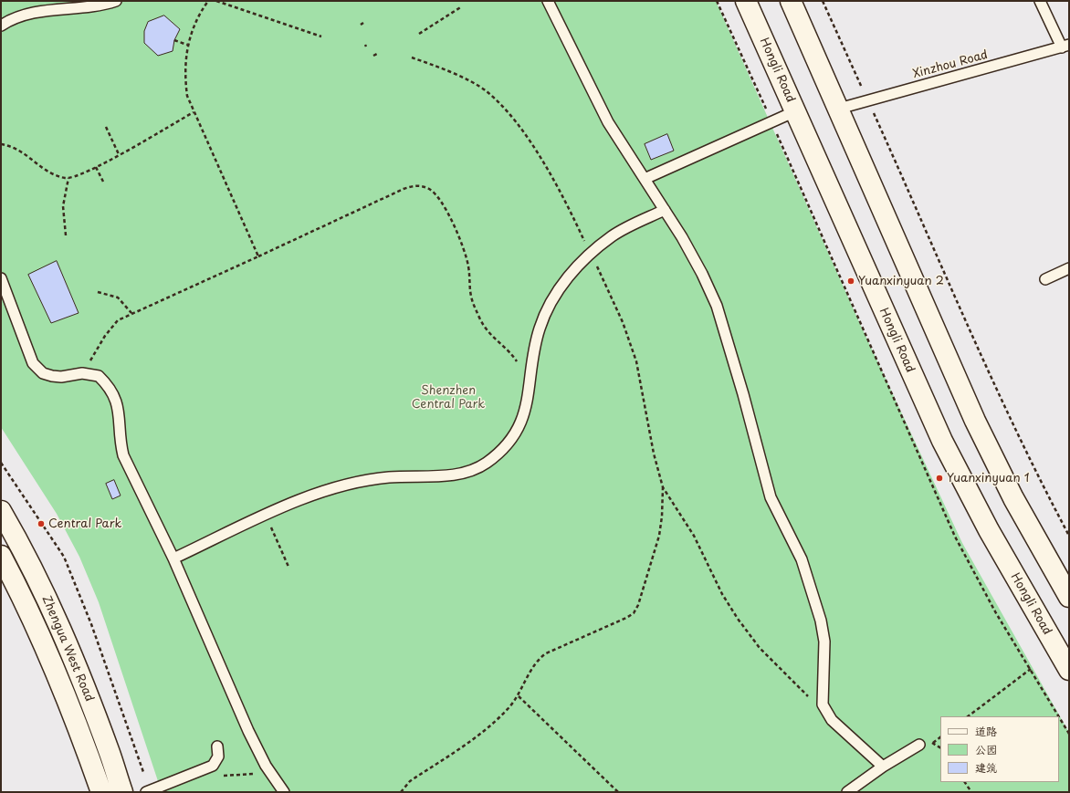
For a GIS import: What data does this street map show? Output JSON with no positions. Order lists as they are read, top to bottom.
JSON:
{
  "streets": {
    "main road": ["Hongli Road", "Zhengua West Road"],
    "lane": ["Xinzhou Road"]
  },
  "parks": ["Shenzhen Central Park"],
  "places": ["Yuanxinyuan 2", "Yuanxinyuan 1", "Central Park"],
  "legend": ["道路", "公园", "建筑"]
}
